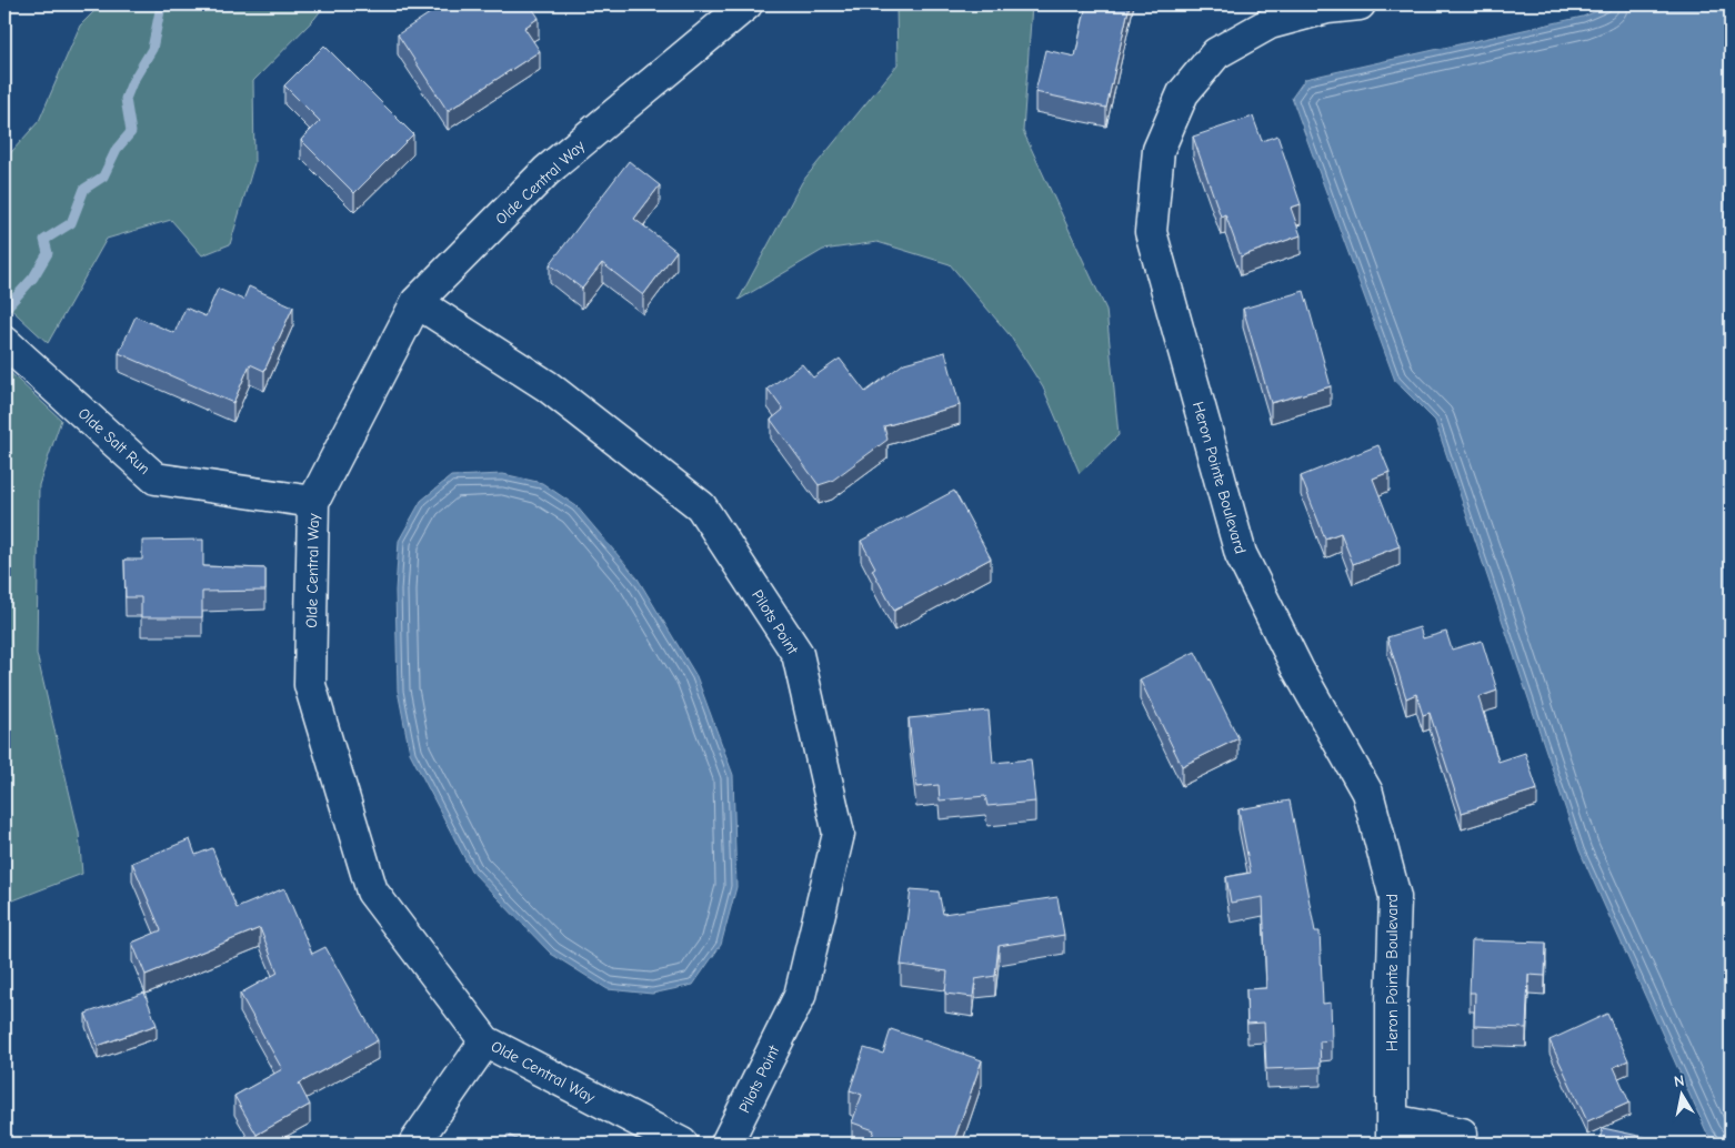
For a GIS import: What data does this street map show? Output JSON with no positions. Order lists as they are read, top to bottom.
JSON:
{
  "streets": {
    "street": [
      "Olde Central Way",
      "Olde Salt Run",
      "Heron Pointe Boulevard",
      "Pilots Point"
    ]
  },
  "crossings": [
    ["Olde Central Way", "Olde Salt Run"],
    ["Olde Central Way", "Pilots Point"]
  ],
  "north": "top"
}
